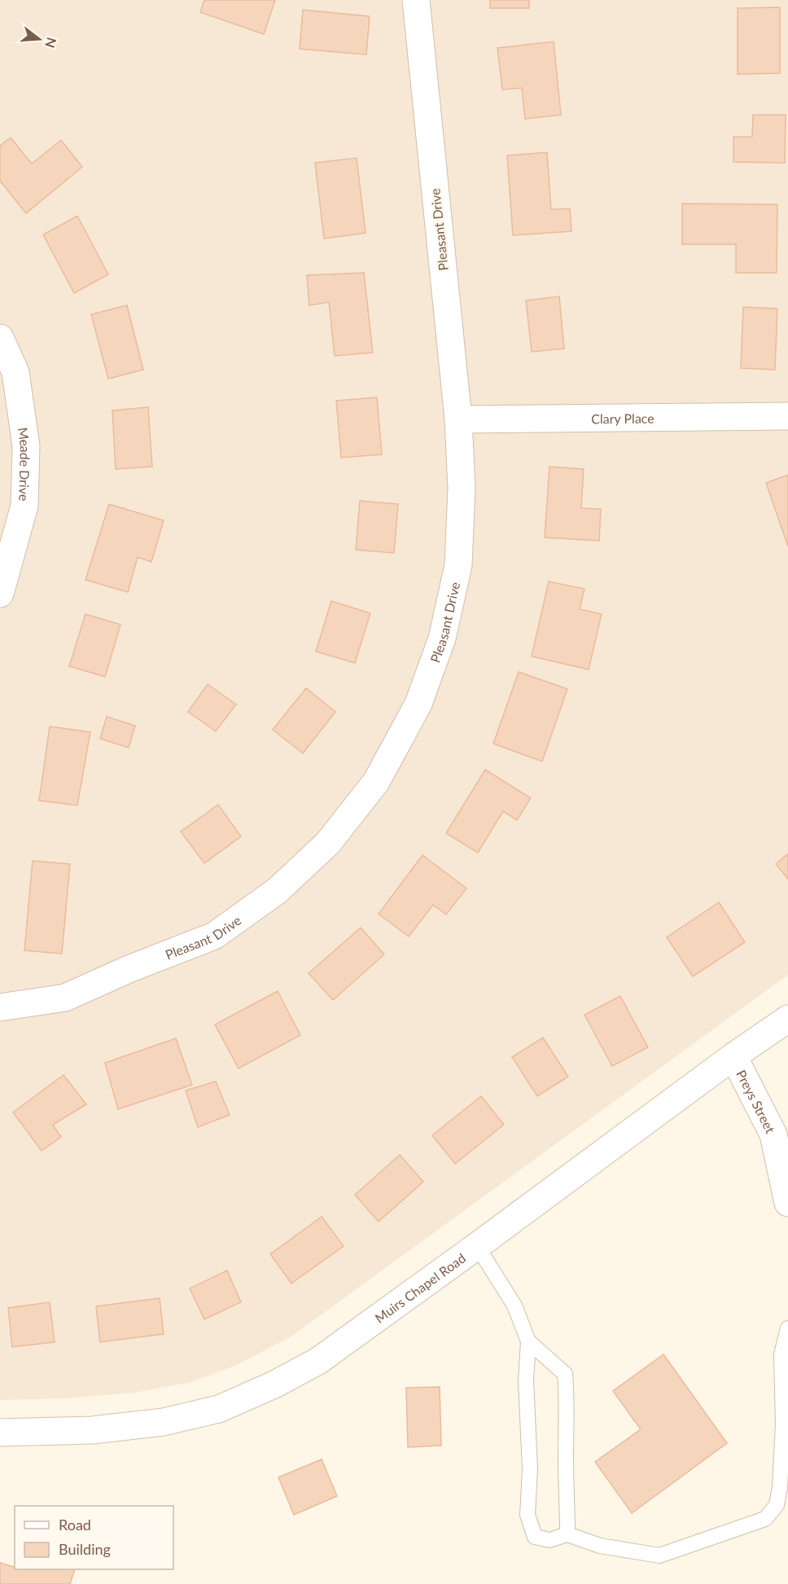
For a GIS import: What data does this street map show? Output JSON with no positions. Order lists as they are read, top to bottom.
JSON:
{
  "streets": {
    "street": [
      "Pleasant Drive",
      "Clary Place",
      "Meade Drive",
      "Preys Street",
      "Muirs Chapel Road"
    ]
  },
  "crossings": [
    ["Pleasant Drive", "Clary Place"],
    ["Preys Street", "Muirs Chapel Road"]
  ],
  "legend": ["Road", "Building"],
  "north": "right"
}
